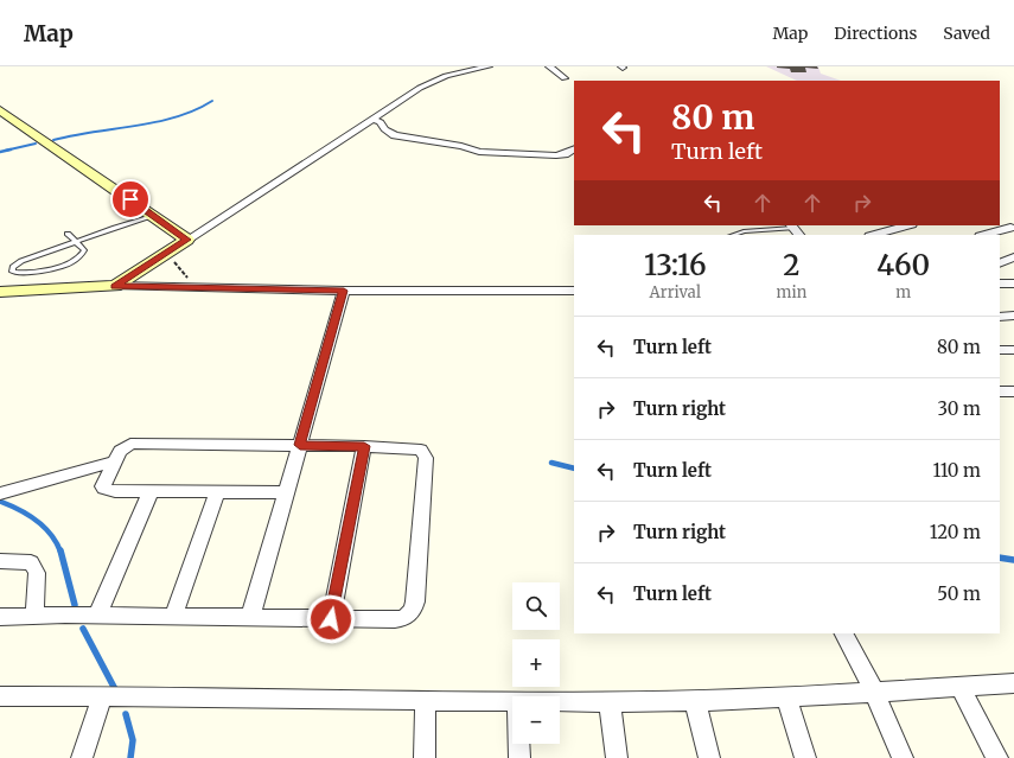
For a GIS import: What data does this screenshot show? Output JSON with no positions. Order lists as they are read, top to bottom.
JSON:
{
  "page": {
    "header": "Map",
    "nav": ["Map", "Directions", "Saved"],
    "turn": ["80 m", "Turn left"],
    "eta": [
      "13:16",
      "Arrival",
      "2",
      "min",
      "460",
      "m"
    ],
    "list": [
      {
        "name": "Turn left",
        "value": "80 m"
      },
      {
        "name": "Turn right",
        "value": "30 m"
      },
      {
        "name": "Turn left",
        "value": "110 m"
      },
      {
        "name": "Turn right",
        "value": "120 m"
      },
      {
        "name": "Turn left",
        "value": "50 m"
      }
    ],
    "map_buttons": ["+", "−"]
  }
}
